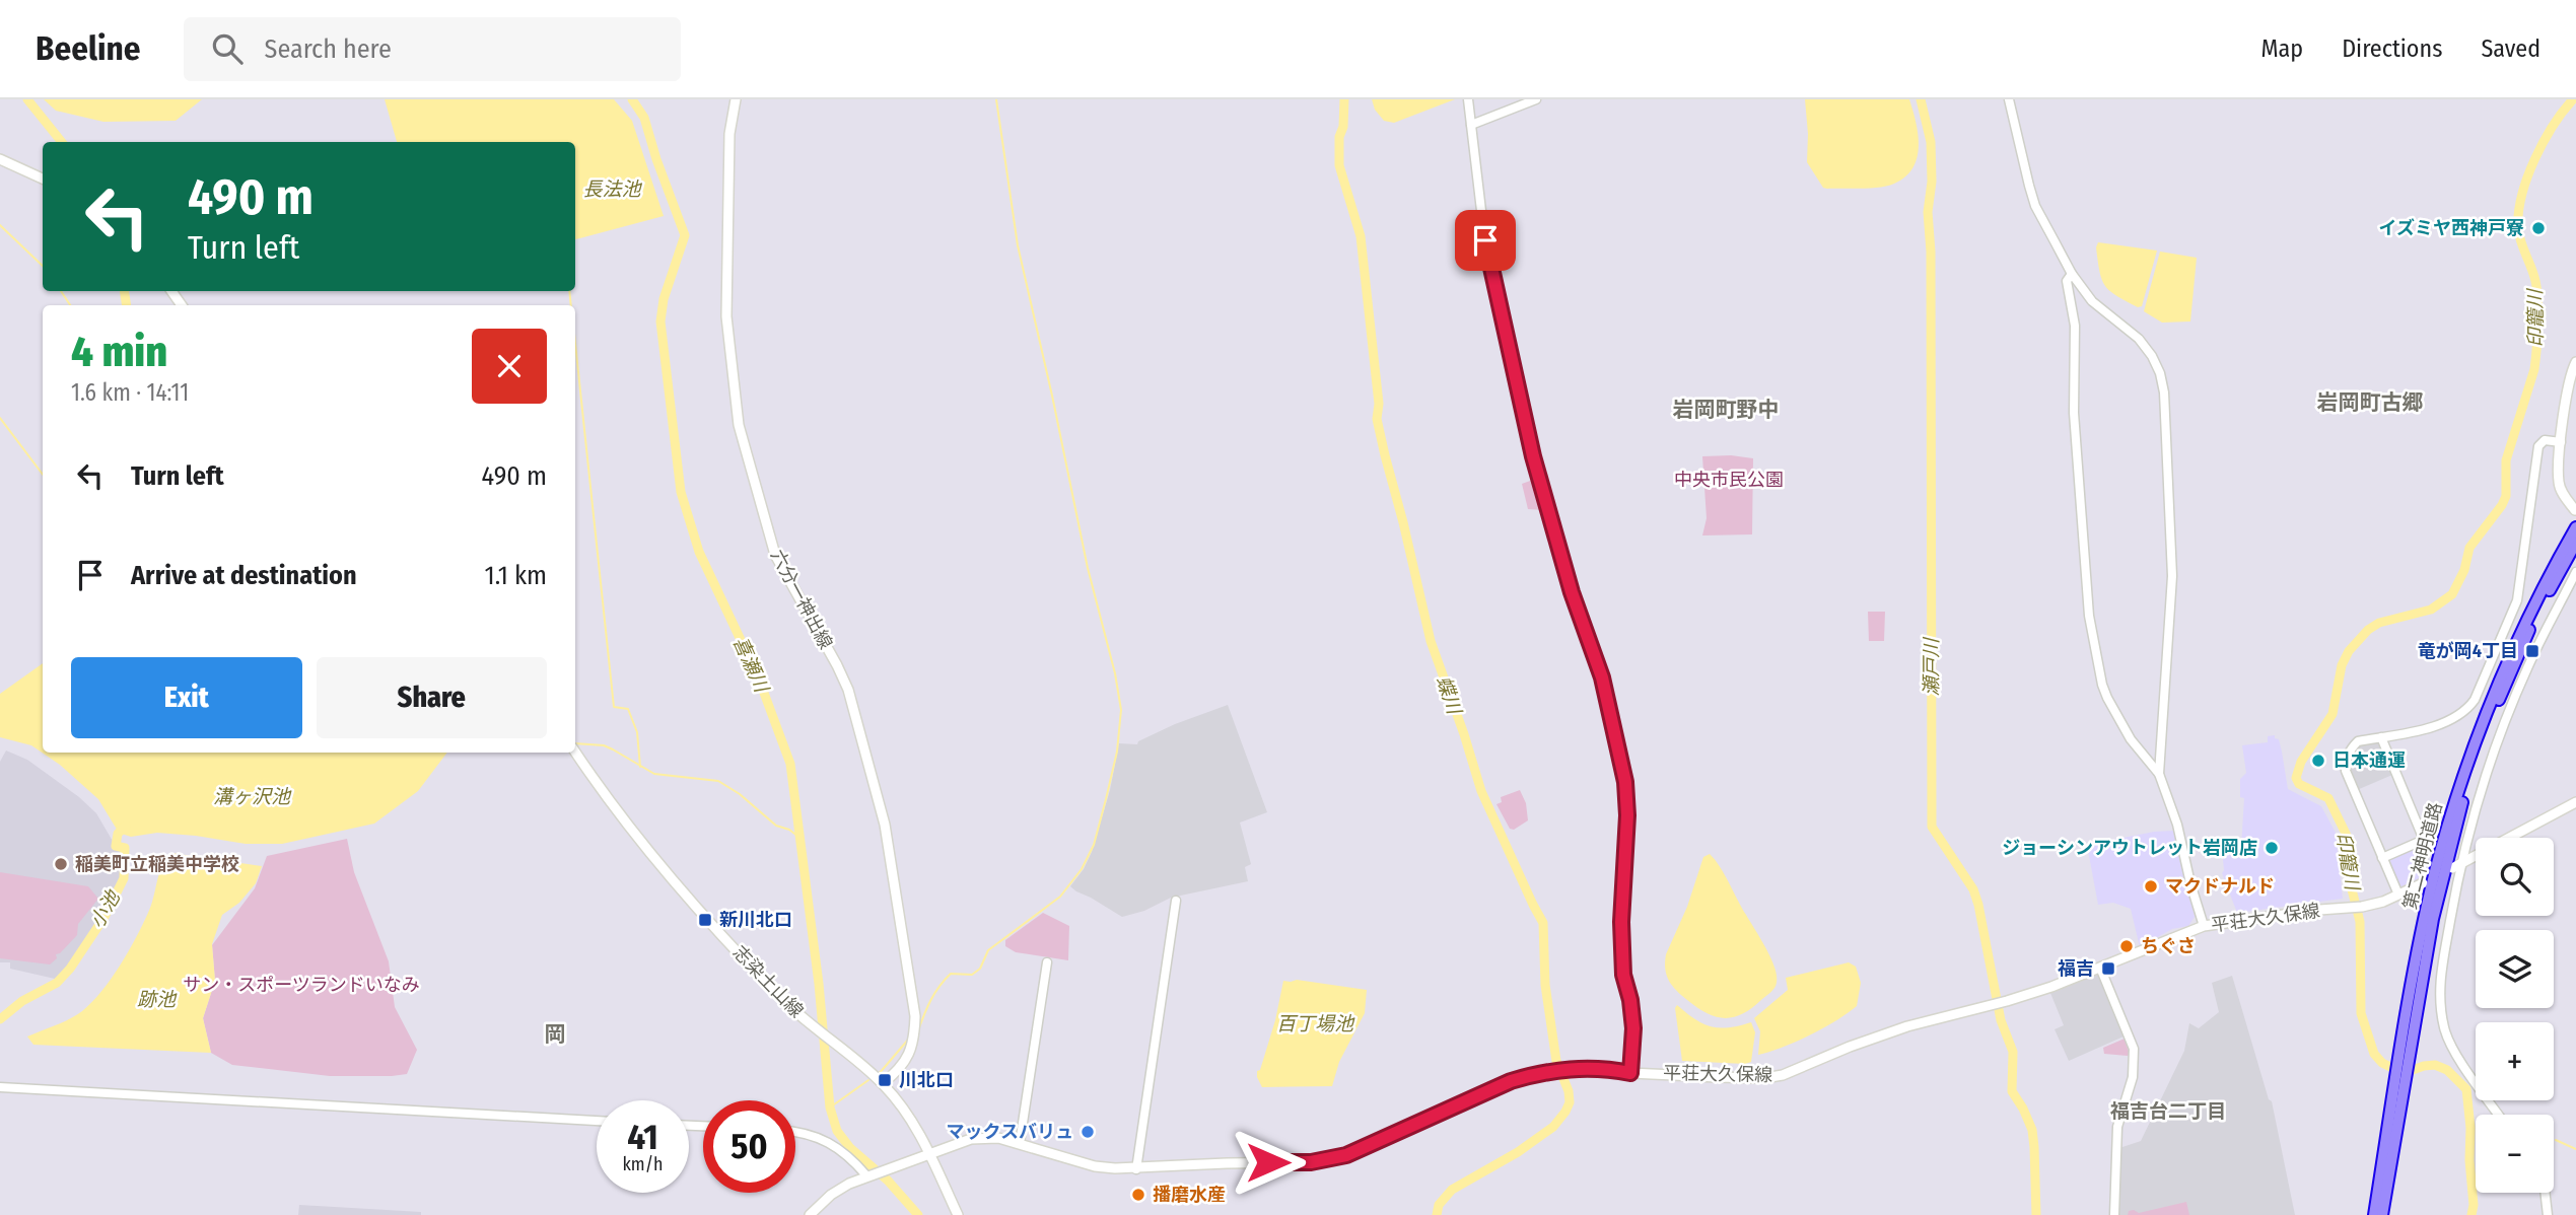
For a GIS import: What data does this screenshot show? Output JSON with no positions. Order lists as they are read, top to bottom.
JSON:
{
  "streets": {
    "highway": ["第二神明道路"],
    "main road": ["六分一神出線", "平荘大久保線", "志染土山線"]
  },
  "crossings": [
    ["六分一神出線", "志染土山線"],
    ["平荘大久保線", "志染土山線"]
  ],
  "districts": [
    "岩岡町古郷",
    "岩岡町野中",
    "岡",
    "福吉台二丁目"
  ],
  "water": [
    "長法池",
    "印籠川",
    "喜瀬川",
    "瀬戸川",
    "蝶川",
    "溝ヶ沢池",
    "小池",
    "跡池",
    "百丁場池"
  ],
  "parks": ["中央市民公園", "サン・スポーツランドいなみ"],
  "places": {
    "other": [
      "イズミヤ西神戸寮",
      "日本通運",
      "ジョーシンアウトレット岩岡店",
      "稲美町立稲美中学校",
      "マクドナルド",
      "ちぐさ",
      "マックスバリュ",
      "播磨水産"
    ],
    "transit": [
      "竜が岡4丁目",
      "新川北口",
      "福吉",
      "川北口"
    ]
  },
  "page": {
    "header": "Beeline",
    "search": "Search here",
    "nav": ["Map", "Directions", "Saved"],
    "turn": ["490 m", "Turn left"],
    "heading": ["4 min", "1.6 km · 14:11"],
    "list": [
      {
        "name": "Turn left",
        "value": "490 m"
      },
      {
        "name": "Arrive at destination",
        "value": "1.1 km"
      }
    ],
    "buttons": ["Exit", "Share"],
    "map_buttons": ["+", "−"],
    "speed": "41 km/h",
    "limit": "50"
  }
}
